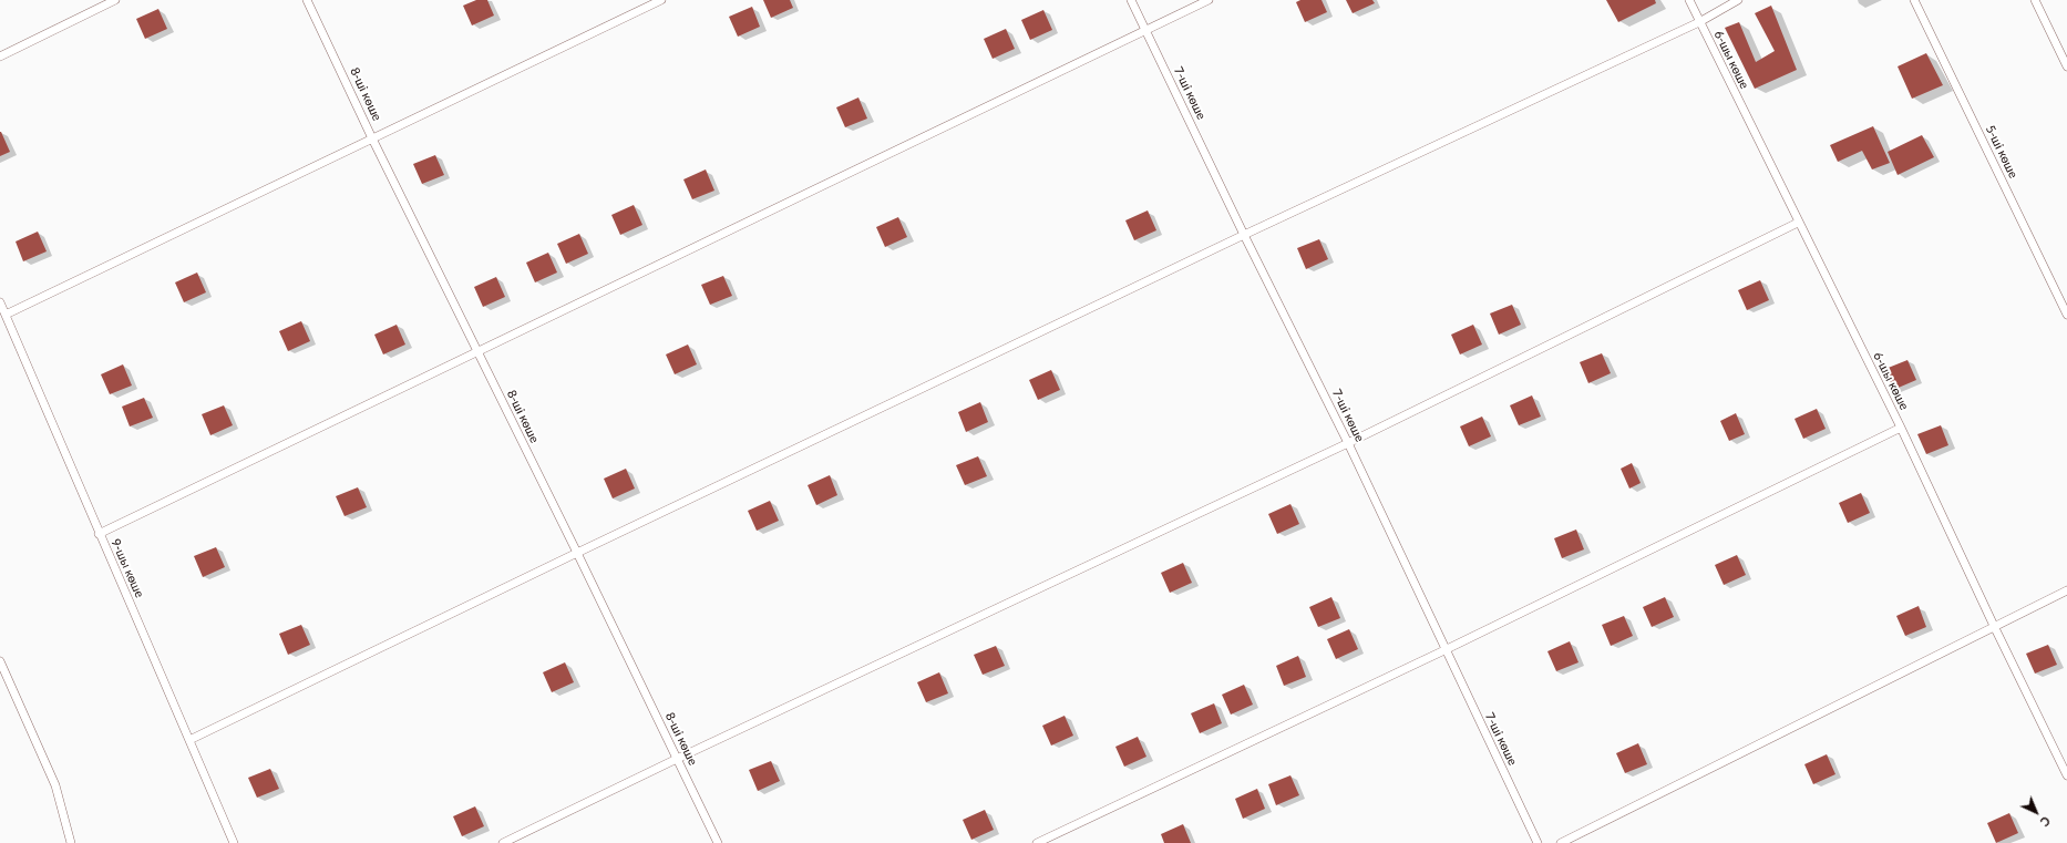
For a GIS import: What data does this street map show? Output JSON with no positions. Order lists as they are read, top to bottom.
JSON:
{
  "streets": {
    "lane": [
      "6-шы көше",
      "7-ші көше",
      "8-ші көше",
      "5-ші көше",
      "9-шы көше"
    ]
  },
  "north": "bottom right"
}
